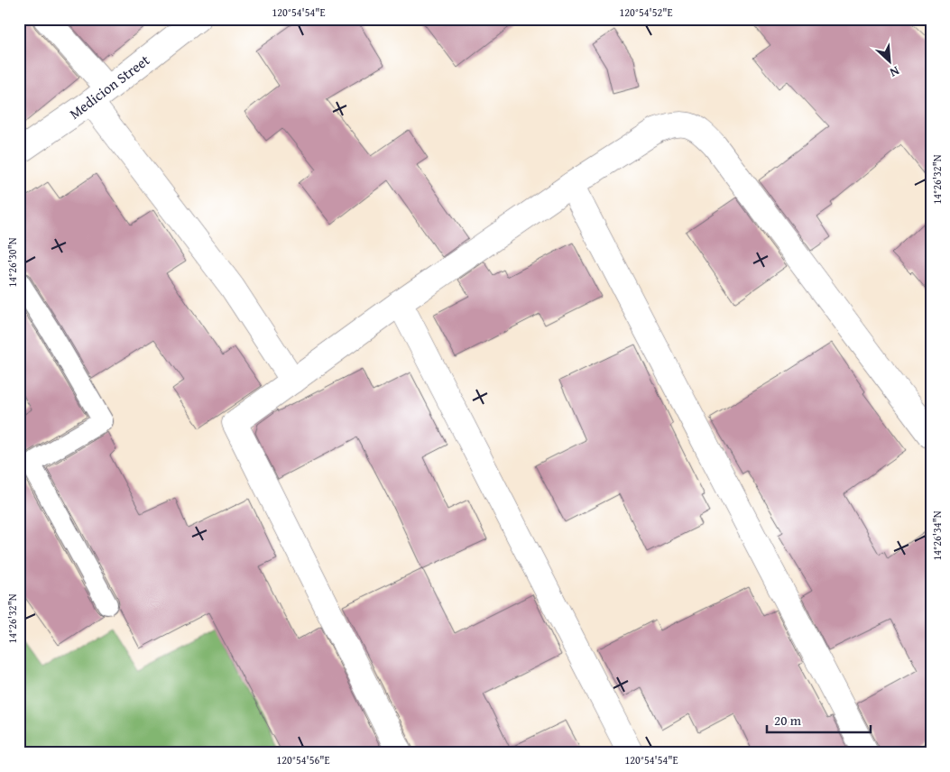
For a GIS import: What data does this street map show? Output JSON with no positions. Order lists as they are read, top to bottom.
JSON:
{
  "streets": {
    "street": ["Medicion Street"]
  },
  "scale_bar": "20 m",
  "north": "bottom right",
  "coordinates": [
    "120°54'54\"E",
    "120°54'52\"E",
    "14°26'32\"N",
    "14°26'30\"N",
    "14°26'34\"N",
    "120°54'56\"E"
  ]
}
